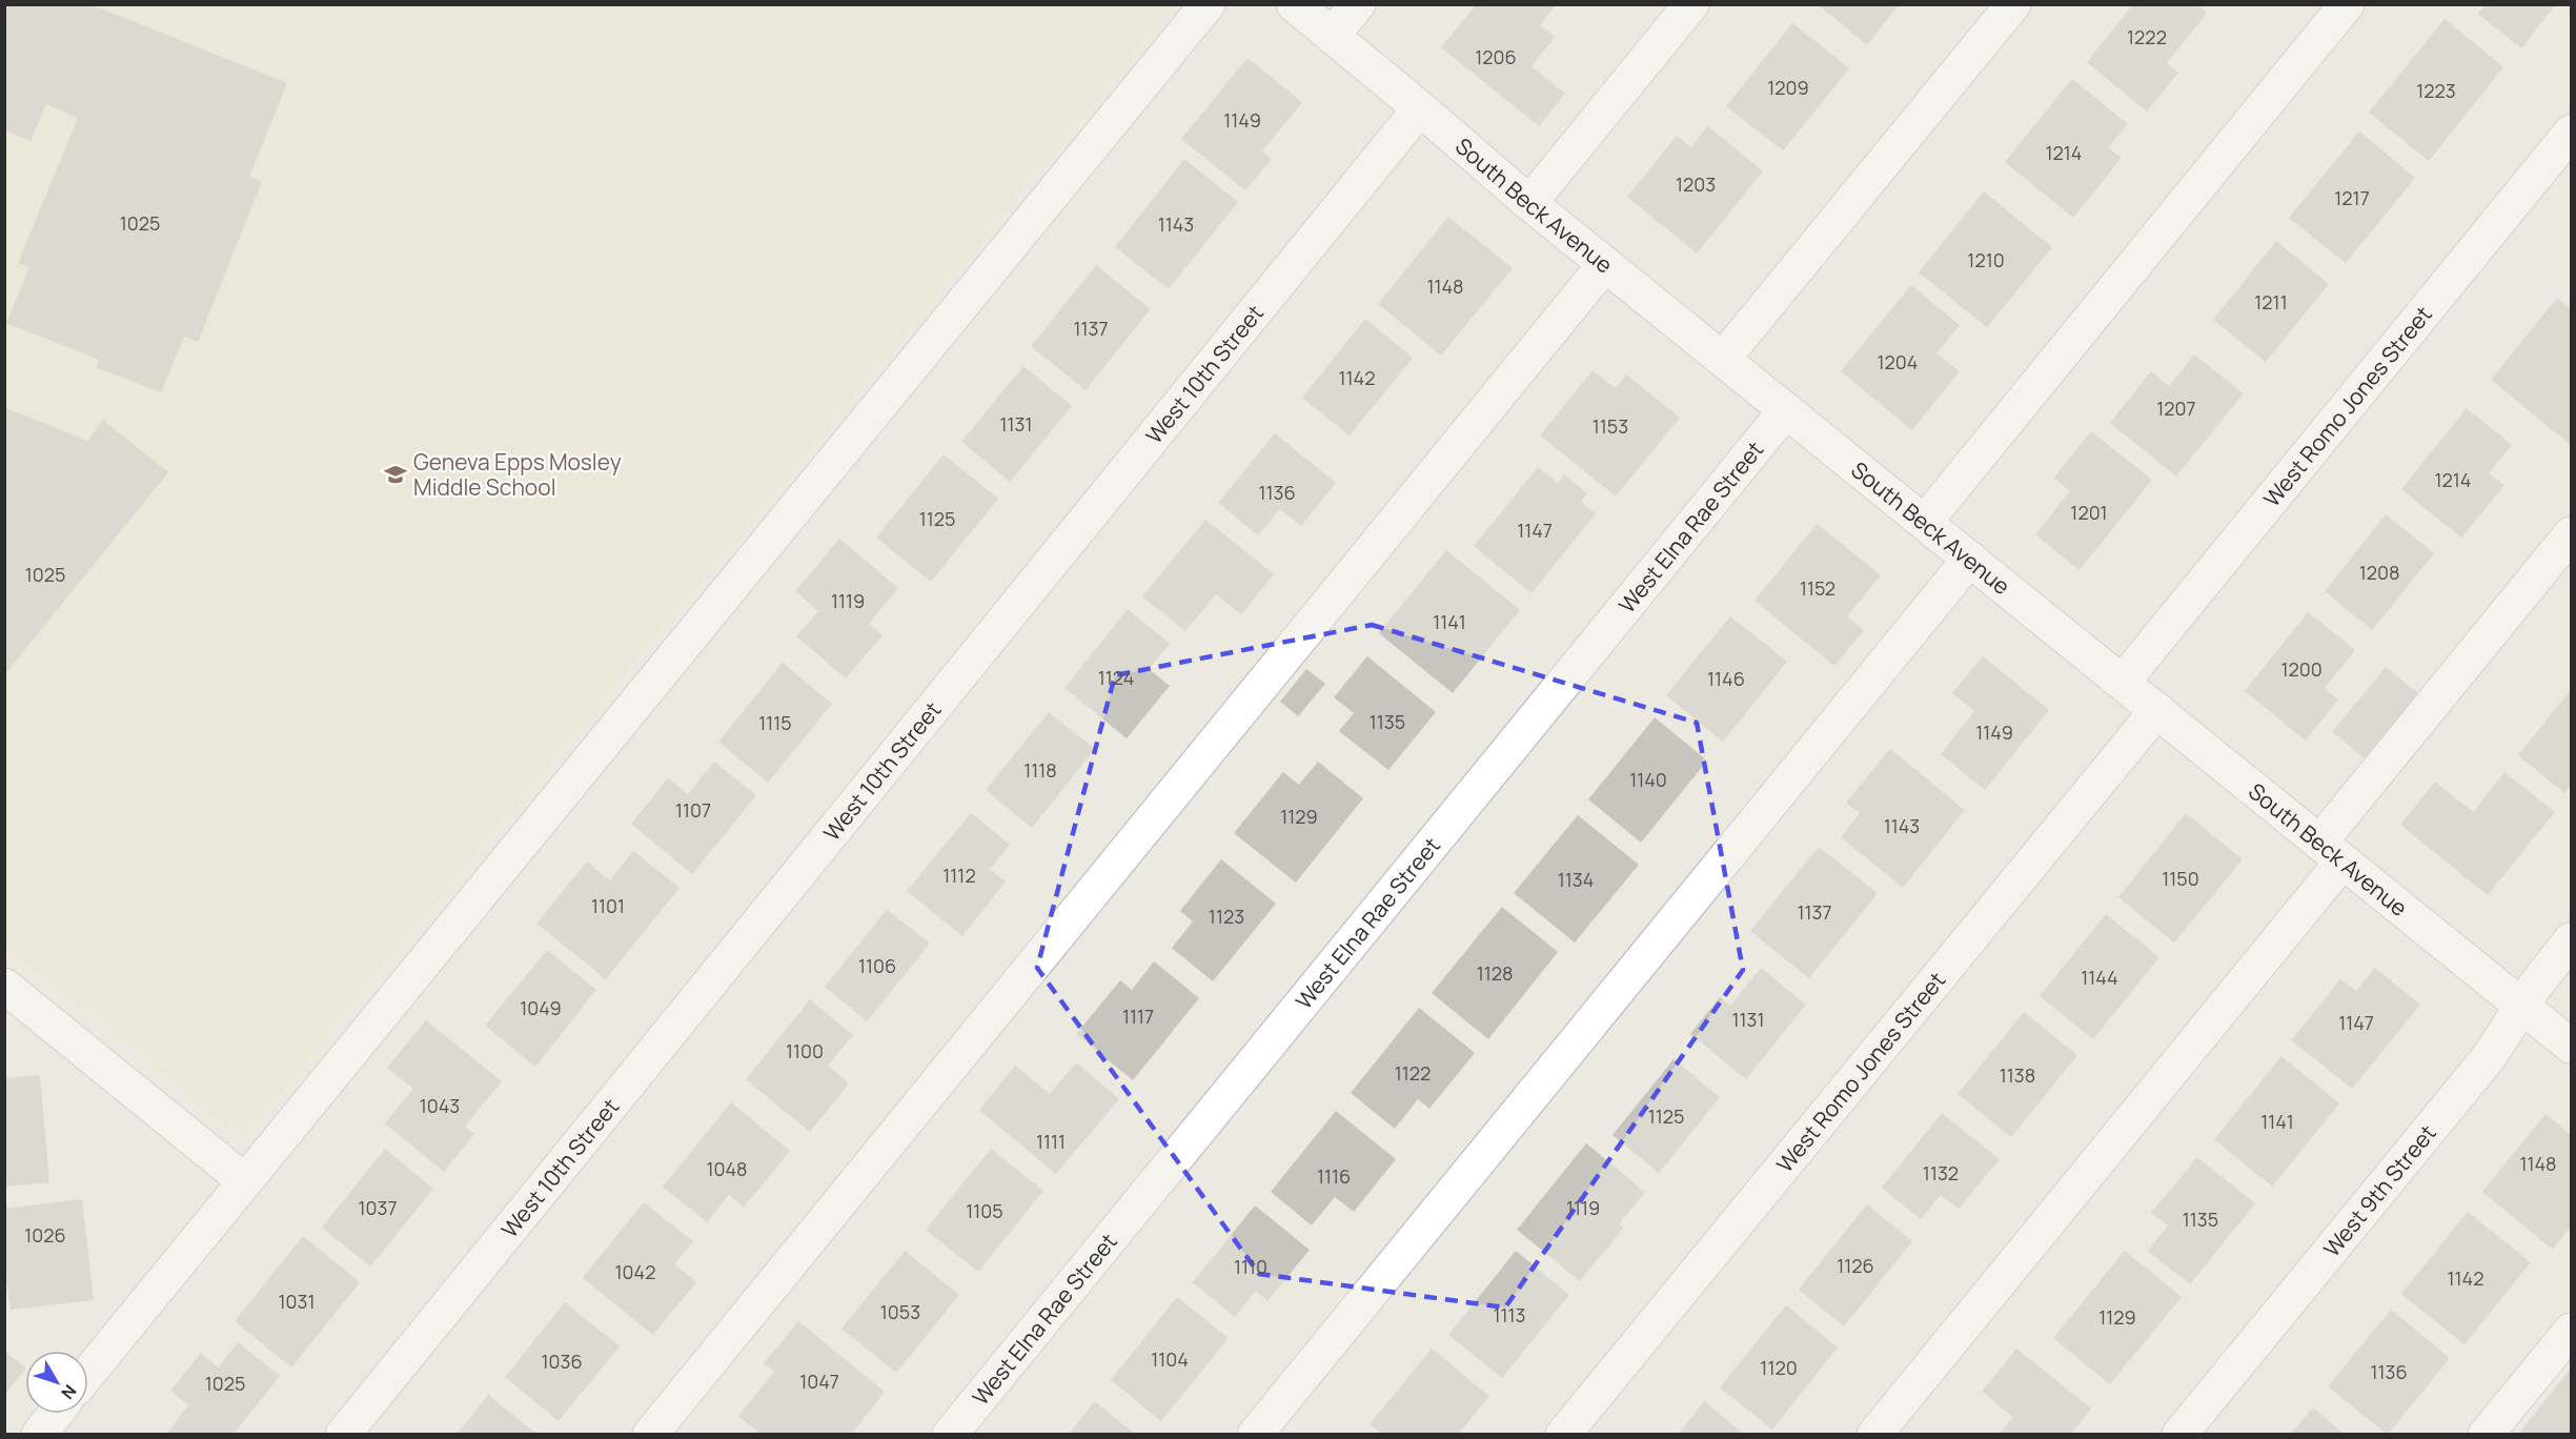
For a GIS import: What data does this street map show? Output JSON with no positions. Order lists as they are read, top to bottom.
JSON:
{
  "streets": {
    "street": [
      "South Beck Avenue",
      "West 10th Street",
      "West Romo Jones Street",
      "West Elna Rae Street",
      "West 9th Street"
    ]
  },
  "crossings": [
    ["South Beck Avenue", "West 10th Street"],
    ["South Beck Avenue", "West Romo Jones Street"],
    ["South Beck Avenue", "West Elna Rae Street"],
    ["South Beck Avenue", "West 9th Street"]
  ],
  "places": {
    "school or university": ["Geneva Epps Mosley Middle School"]
  },
  "house_numbers": [
    "1222",
    "1206",
    "1209",
    "1223",
    "1149",
    "1214",
    "1203",
    "1217",
    "1025",
    "1143",
    "1210",
    "1148",
    "1211",
    "1137",
    "1204",
    "1142",
    "1207",
    "1131",
    "1153",
    "1214",
    "1136",
    "1201",
    "1125",
    "1147",
    "1208",
    "1025",
    "1152",
    "1119",
    "1141",
    "1200",
    "1124",
    "1146",
    "1135",
    "1115",
    "1149",
    "1118",
    "1140",
    "1107",
    "1129",
    "1143",
    "1112",
    "1150",
    "1134",
    "1101",
    "1137",
    "1123",
    "1106",
    "1128",
    "1144",
    "1049",
    "1117",
    "1131",
    "1147",
    "1100",
    "1122",
    "1138",
    "1043",
    "1125",
    "1141",
    "1111",
    "1148",
    "1048",
    "1132",
    "1116",
    "1037",
    "1119",
    "1105",
    "1135",
    "1026",
    "1126",
    "1110",
    "1042",
    "1142",
    "1031",
    "1053",
    "1113",
    "1129",
    "1104",
    "1036",
    "1120",
    "1136",
    "1047",
    "1025"
  ],
  "north": "bottom right"
}
